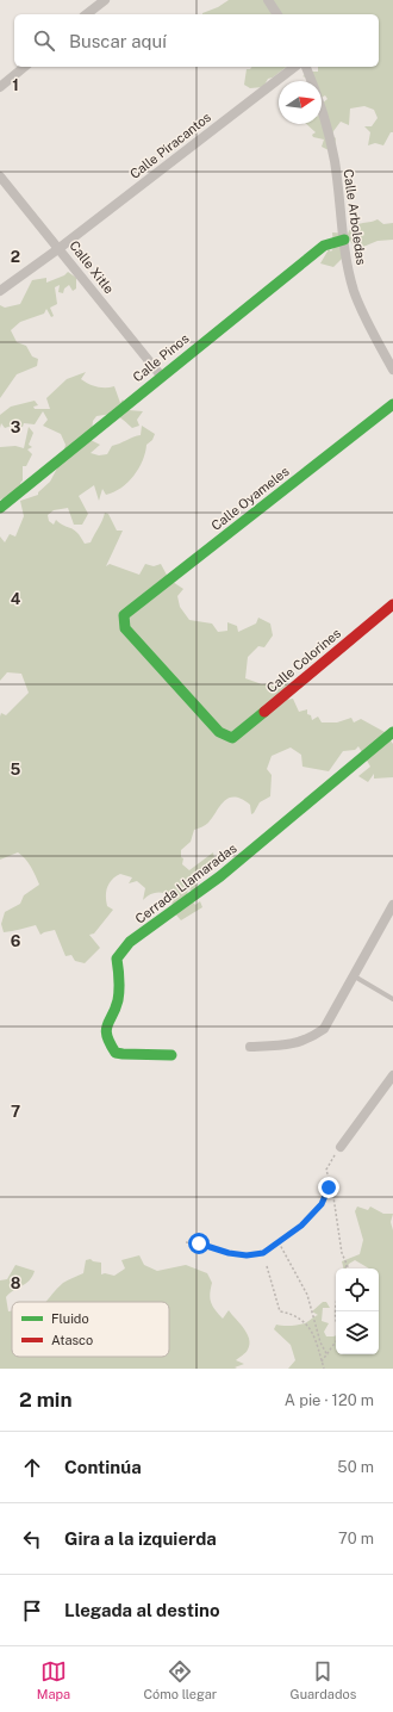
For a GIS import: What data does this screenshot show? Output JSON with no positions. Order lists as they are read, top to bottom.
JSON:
{
  "streets": {
    "street": [
      "Calle Piracantos",
      "Calle Arboledas",
      "Calle Xitle",
      "Calle Pinos",
      "Calle Oyameles",
      "Calle Colorines",
      "Cerrada Llamaradas"
    ]
  },
  "crossings": [
    ["Calle Piracantos", "Calle Xitle"],
    ["Calle Arboledas", "Calle Pinos"],
    ["Calle Xitle", "Calle Pinos"],
    ["Calle Oyameles", "Calle Colorines"]
  ],
  "legend": ["Fluido", "Atasco"],
  "north": "right",
  "page": {
    "search": "Buscar aquí",
    "heading": ["2 min", "A pie · 120 m"],
    "list": [
      ["Continúa", "50 m"],
      ["Gira a la izquierda", "70 m"],
      "Llegada al destino"
    ],
    "nav": ["Mapa", "Cómo llegar", "Guardados"]
  },
  "grid": {
    "rows": [
      "1",
      "2",
      "3",
      "4",
      "5",
      "6",
      "7",
      "8"
    ]
  }
}
